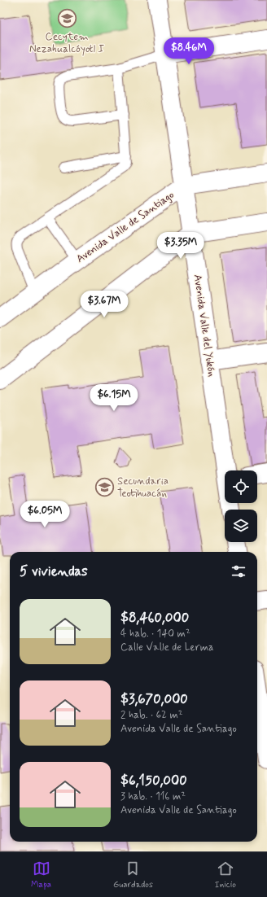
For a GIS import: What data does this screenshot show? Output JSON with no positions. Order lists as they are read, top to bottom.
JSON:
{
  "streets": {
    "street": ["Avenida Valle de Santiago", "Avenida Valle del Yukón"]
  },
  "crossings": [
    ["Avenida Valle de Santiago", "Avenida Valle del Yukón"]
  ],
  "places": {
    "school or university": ["Cecytem Nezahualcóyotl I", "Secundaria Teotihuacán"]
  },
  "page": {
    "price": [
      "$8.46M",
      "$3.35M",
      "$3.67M",
      "$6.15M",
      "$6.05M"
    ],
    "heading": "5 viviendas",
    "list": [
      {
        "name": "$8,460,000",
        "note": "4 hab. · 140 m² · Calle Valle de Lerma"
      },
      {
        "name": "$3,670,000",
        "note": "2 hab. · 62 m² · Avenida Valle de Santiago"
      },
      {
        "name": "$6,150,000",
        "note": "3 hab. · 116 m² · Avenida Valle de Santiago"
      }
    ],
    "tabs": ["Mapa", "Guardados", "Inicio"]
  }
}
